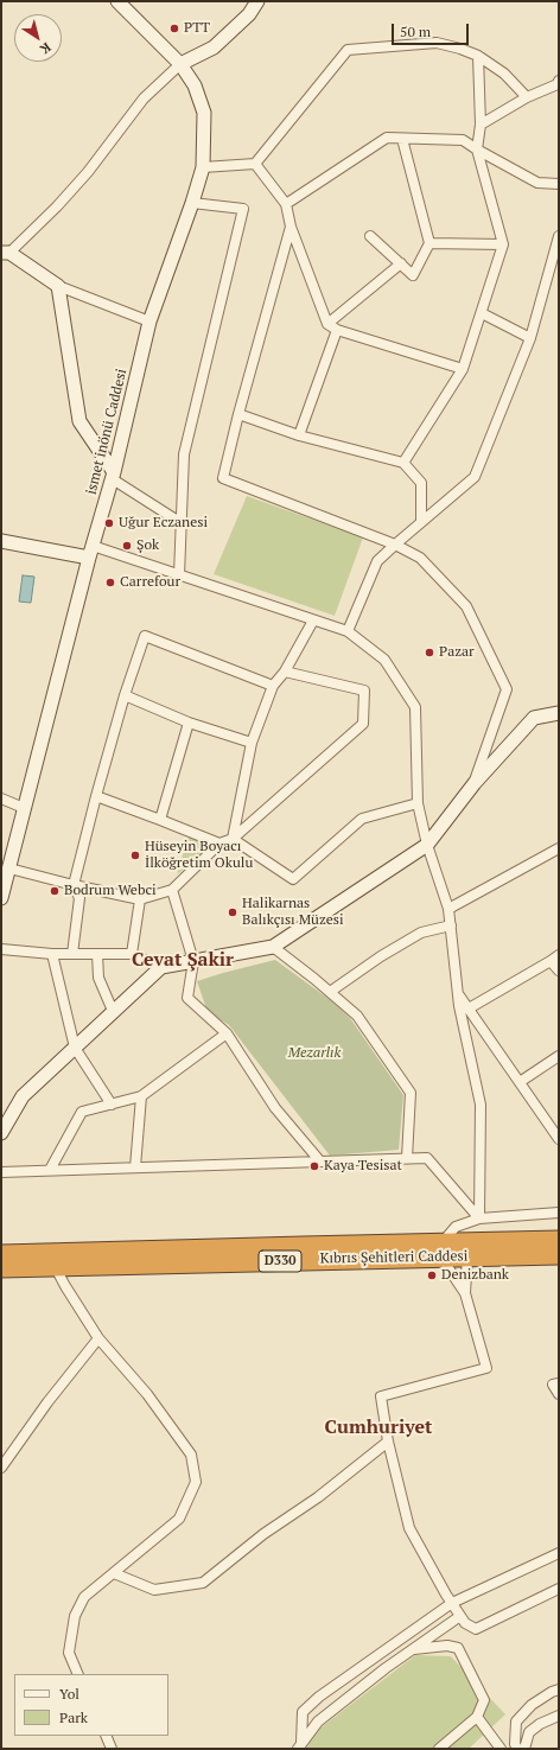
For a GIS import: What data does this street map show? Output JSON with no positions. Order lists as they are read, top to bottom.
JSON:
{
  "streets": {
    "highway": ["Kıbrıs Şehitleri Caddesi", "D330"],
    "street": ["ismet inönü Caddesi"]
  },
  "districts": ["Cevat Şakir", "Cumhuriyet"],
  "parks": ["Mezarlık"],
  "places": [
    "PTT",
    "Uğur Eczanesi",
    "Şok",
    "Carrefour",
    "Pazar",
    "Hüseyin Boyacı İlköğretim Okulu",
    "Bodrum Webci",
    "Halikarnas Balıkçısı Müzesi",
    "Kaya Tesisat",
    "Denizbank"
  ],
  "legend": ["Yol", "Park"],
  "scale_bar": "50 m",
  "north": "bottom right"
}
